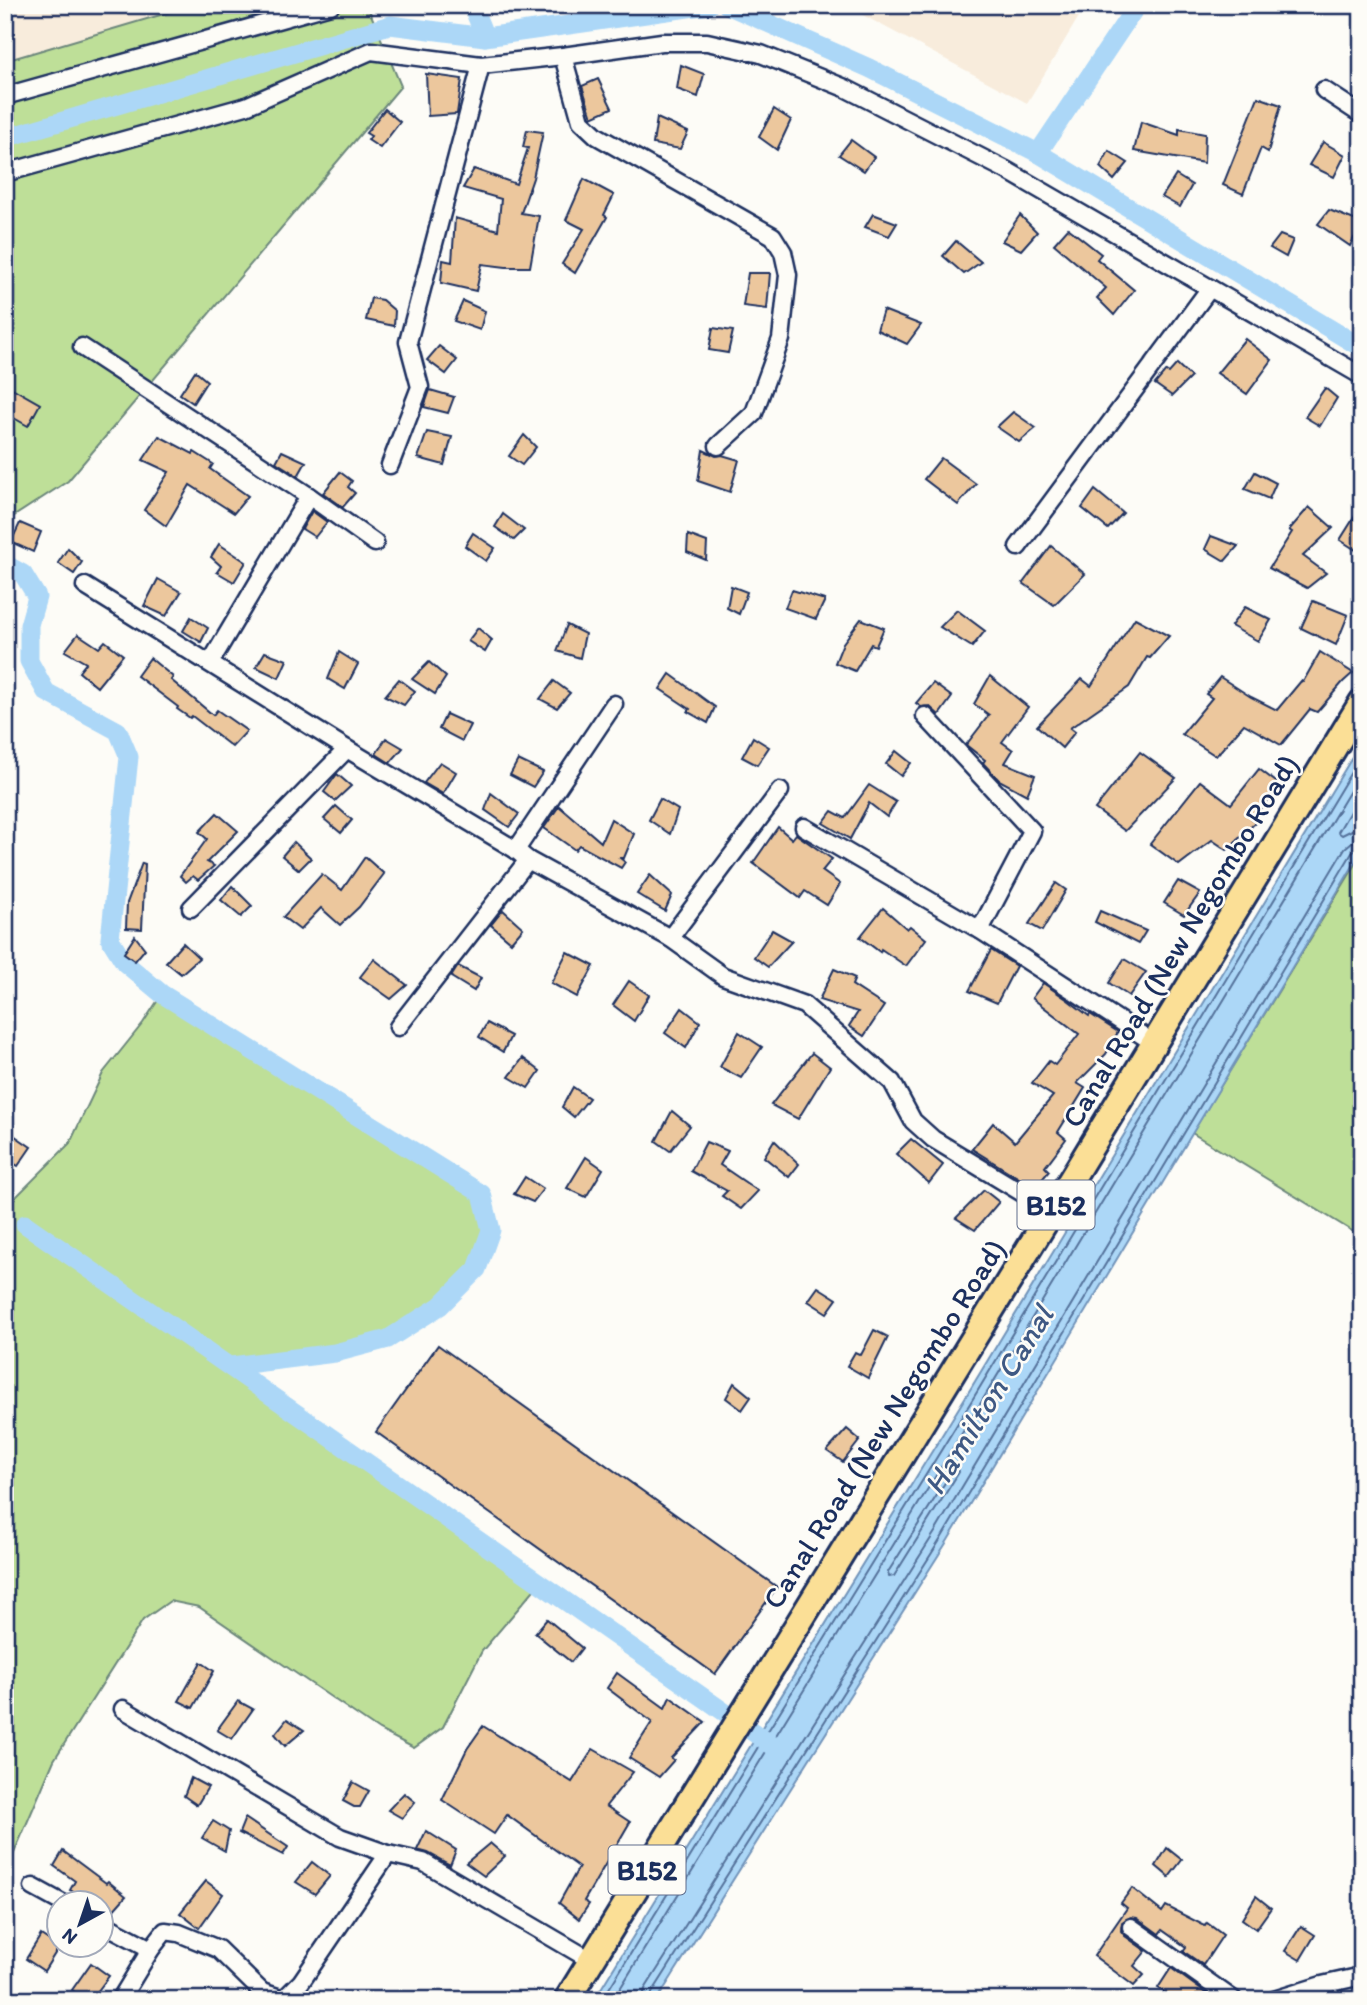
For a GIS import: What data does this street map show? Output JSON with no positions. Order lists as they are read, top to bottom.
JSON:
{
  "streets": {
    "main road": ["Canal Road (New Negombo Road)", "B152"]
  },
  "water": ["Hamilton Canal"],
  "north": "bottom left"
}
